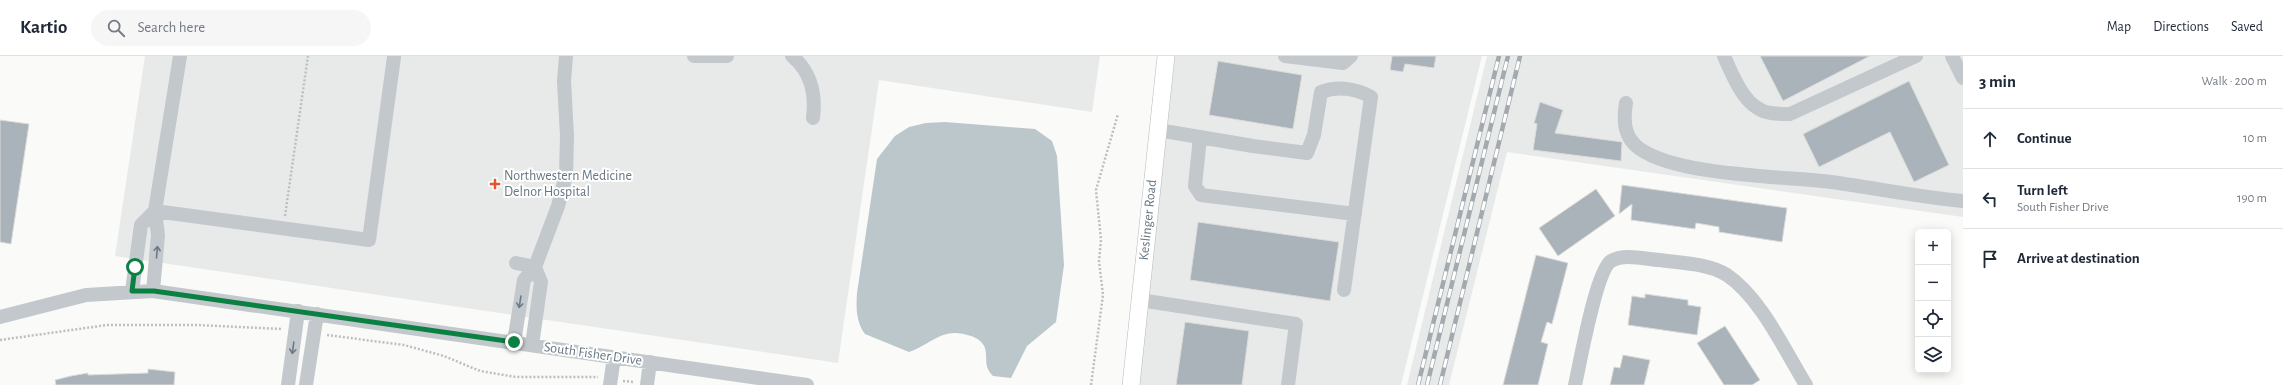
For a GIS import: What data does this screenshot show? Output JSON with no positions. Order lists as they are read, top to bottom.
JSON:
{
  "streets": {
    "main road": ["Keslinger Road"],
    "street": ["South Fisher Drive"]
  },
  "places": {
    "health": ["Northwestern Medicine Delnor Hospital"]
  },
  "page": {
    "header": "Kartio",
    "search": "Search here",
    "nav": ["Map", "Directions", "Saved"],
    "heading": ["3 min", "Walk · 200 m"],
    "list": [
      ["Continue", "10 m"],
      ["Turn left", "South Fisher Drive", "190 m"],
      "Arrive at destination"
    ],
    "map_buttons": ["+", "−"]
  }
}
